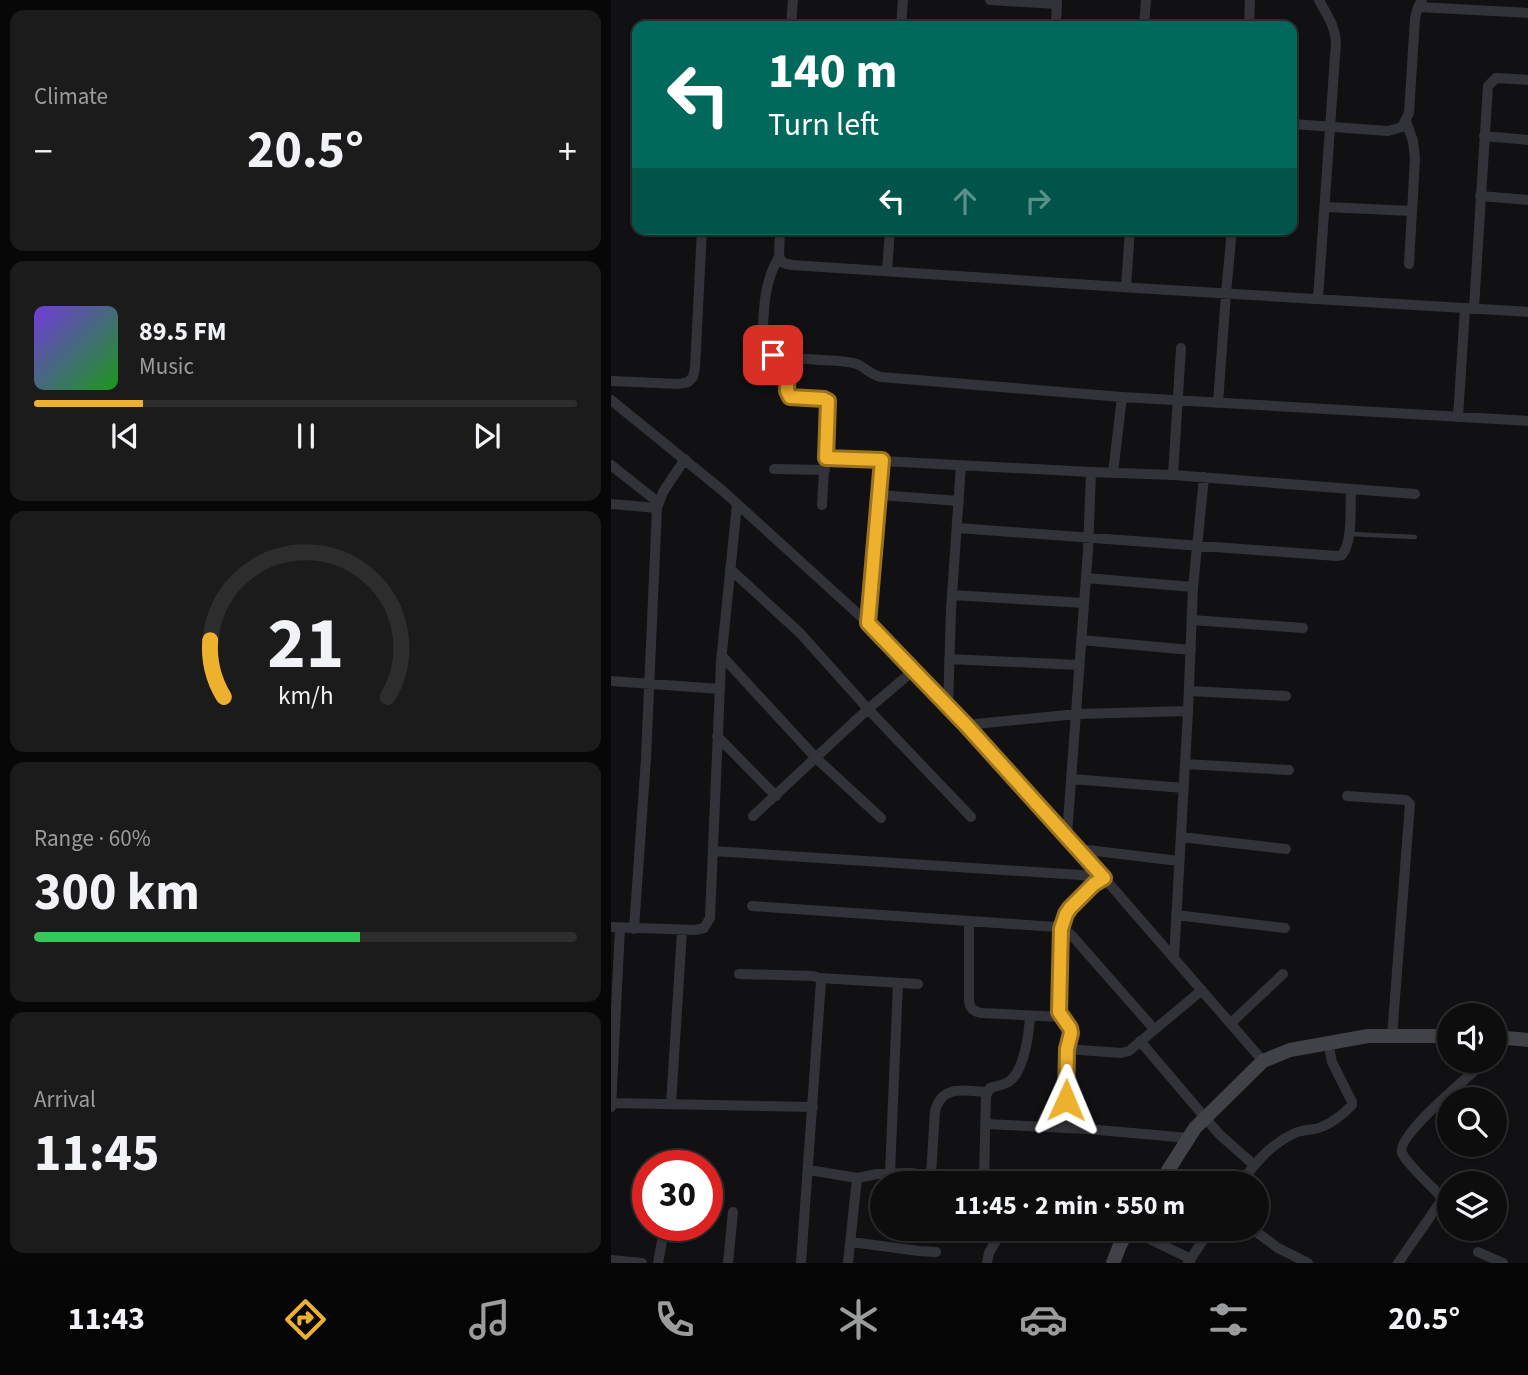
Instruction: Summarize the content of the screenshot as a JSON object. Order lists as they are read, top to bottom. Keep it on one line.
{"page":{"tile":["Climate",["Range · 60%","300 km"],["Arrival","11:45"]],"turn":["140 m","Turn left"],"heat":["−","20.5°","+"],"song":["89.5 FM","Music"],"limit":"30","trip":"11:45 · 2 min · 550 m","tabs":["11:43","20.5°"],"gauge":["21","km/h"]}}
